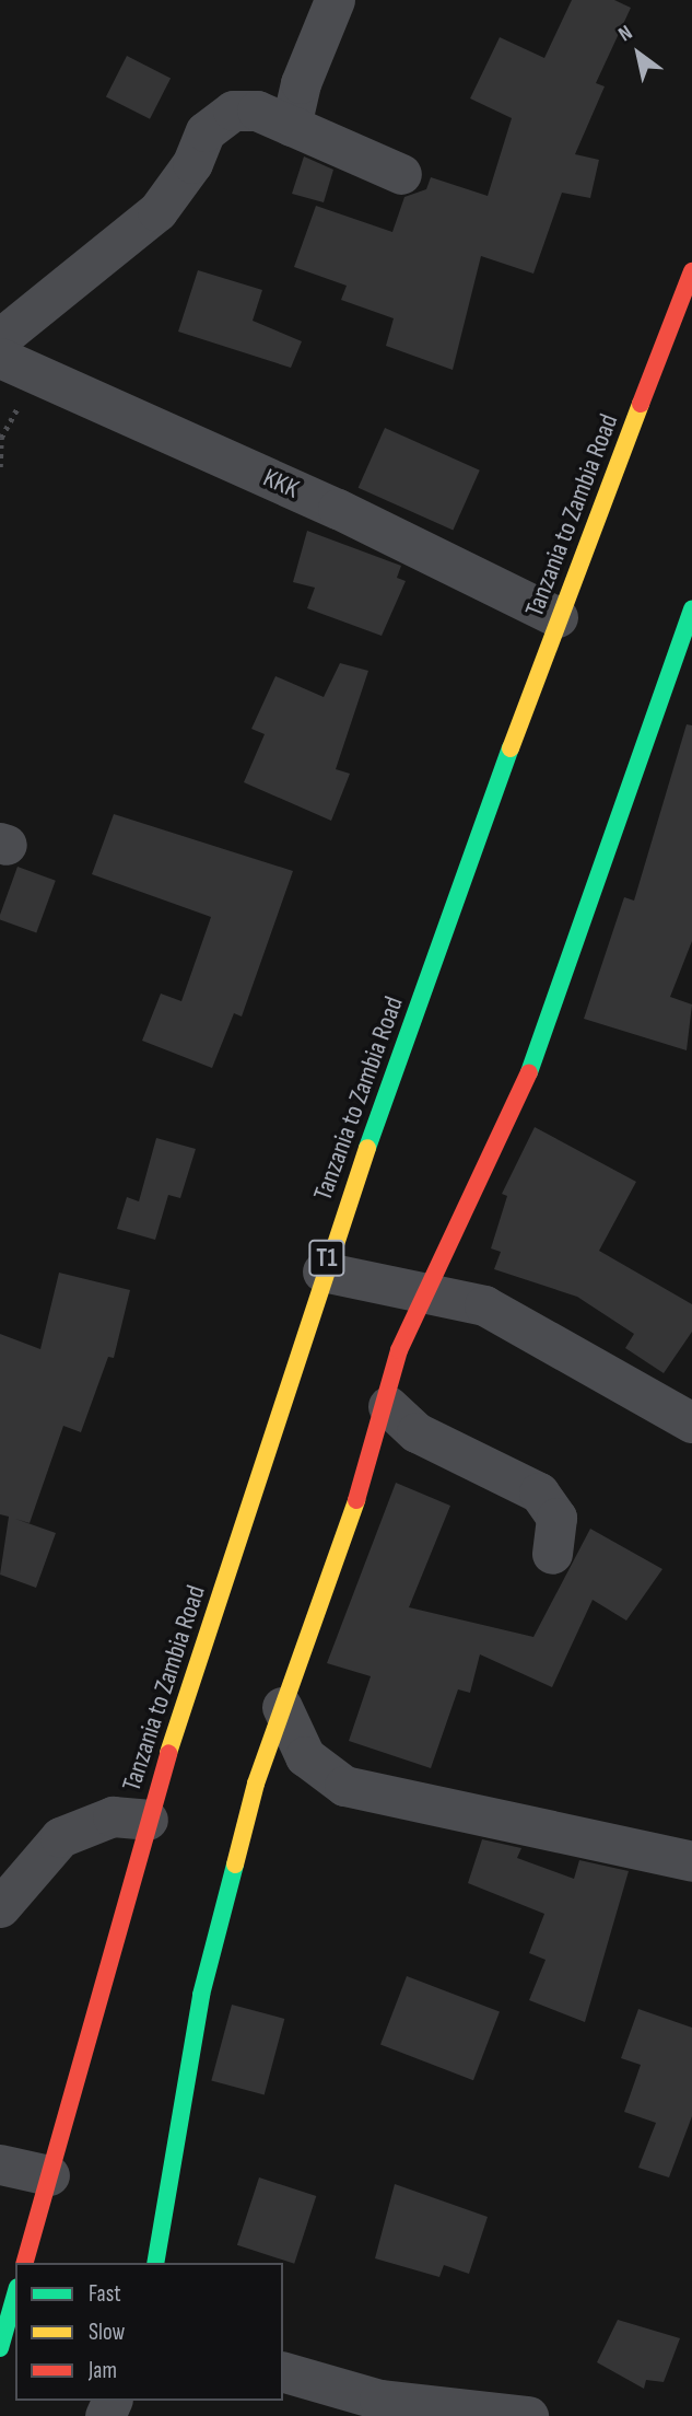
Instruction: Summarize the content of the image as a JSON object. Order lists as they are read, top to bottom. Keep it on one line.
{"streets":{"main road":["Tanzania to Zambia Road","T1"],"street":["KKK"]},"crossings":[["KKK","Tanzania to Zambia Road"]],"legend":["Fast","Slow","Jam"],"north":"top left"}
